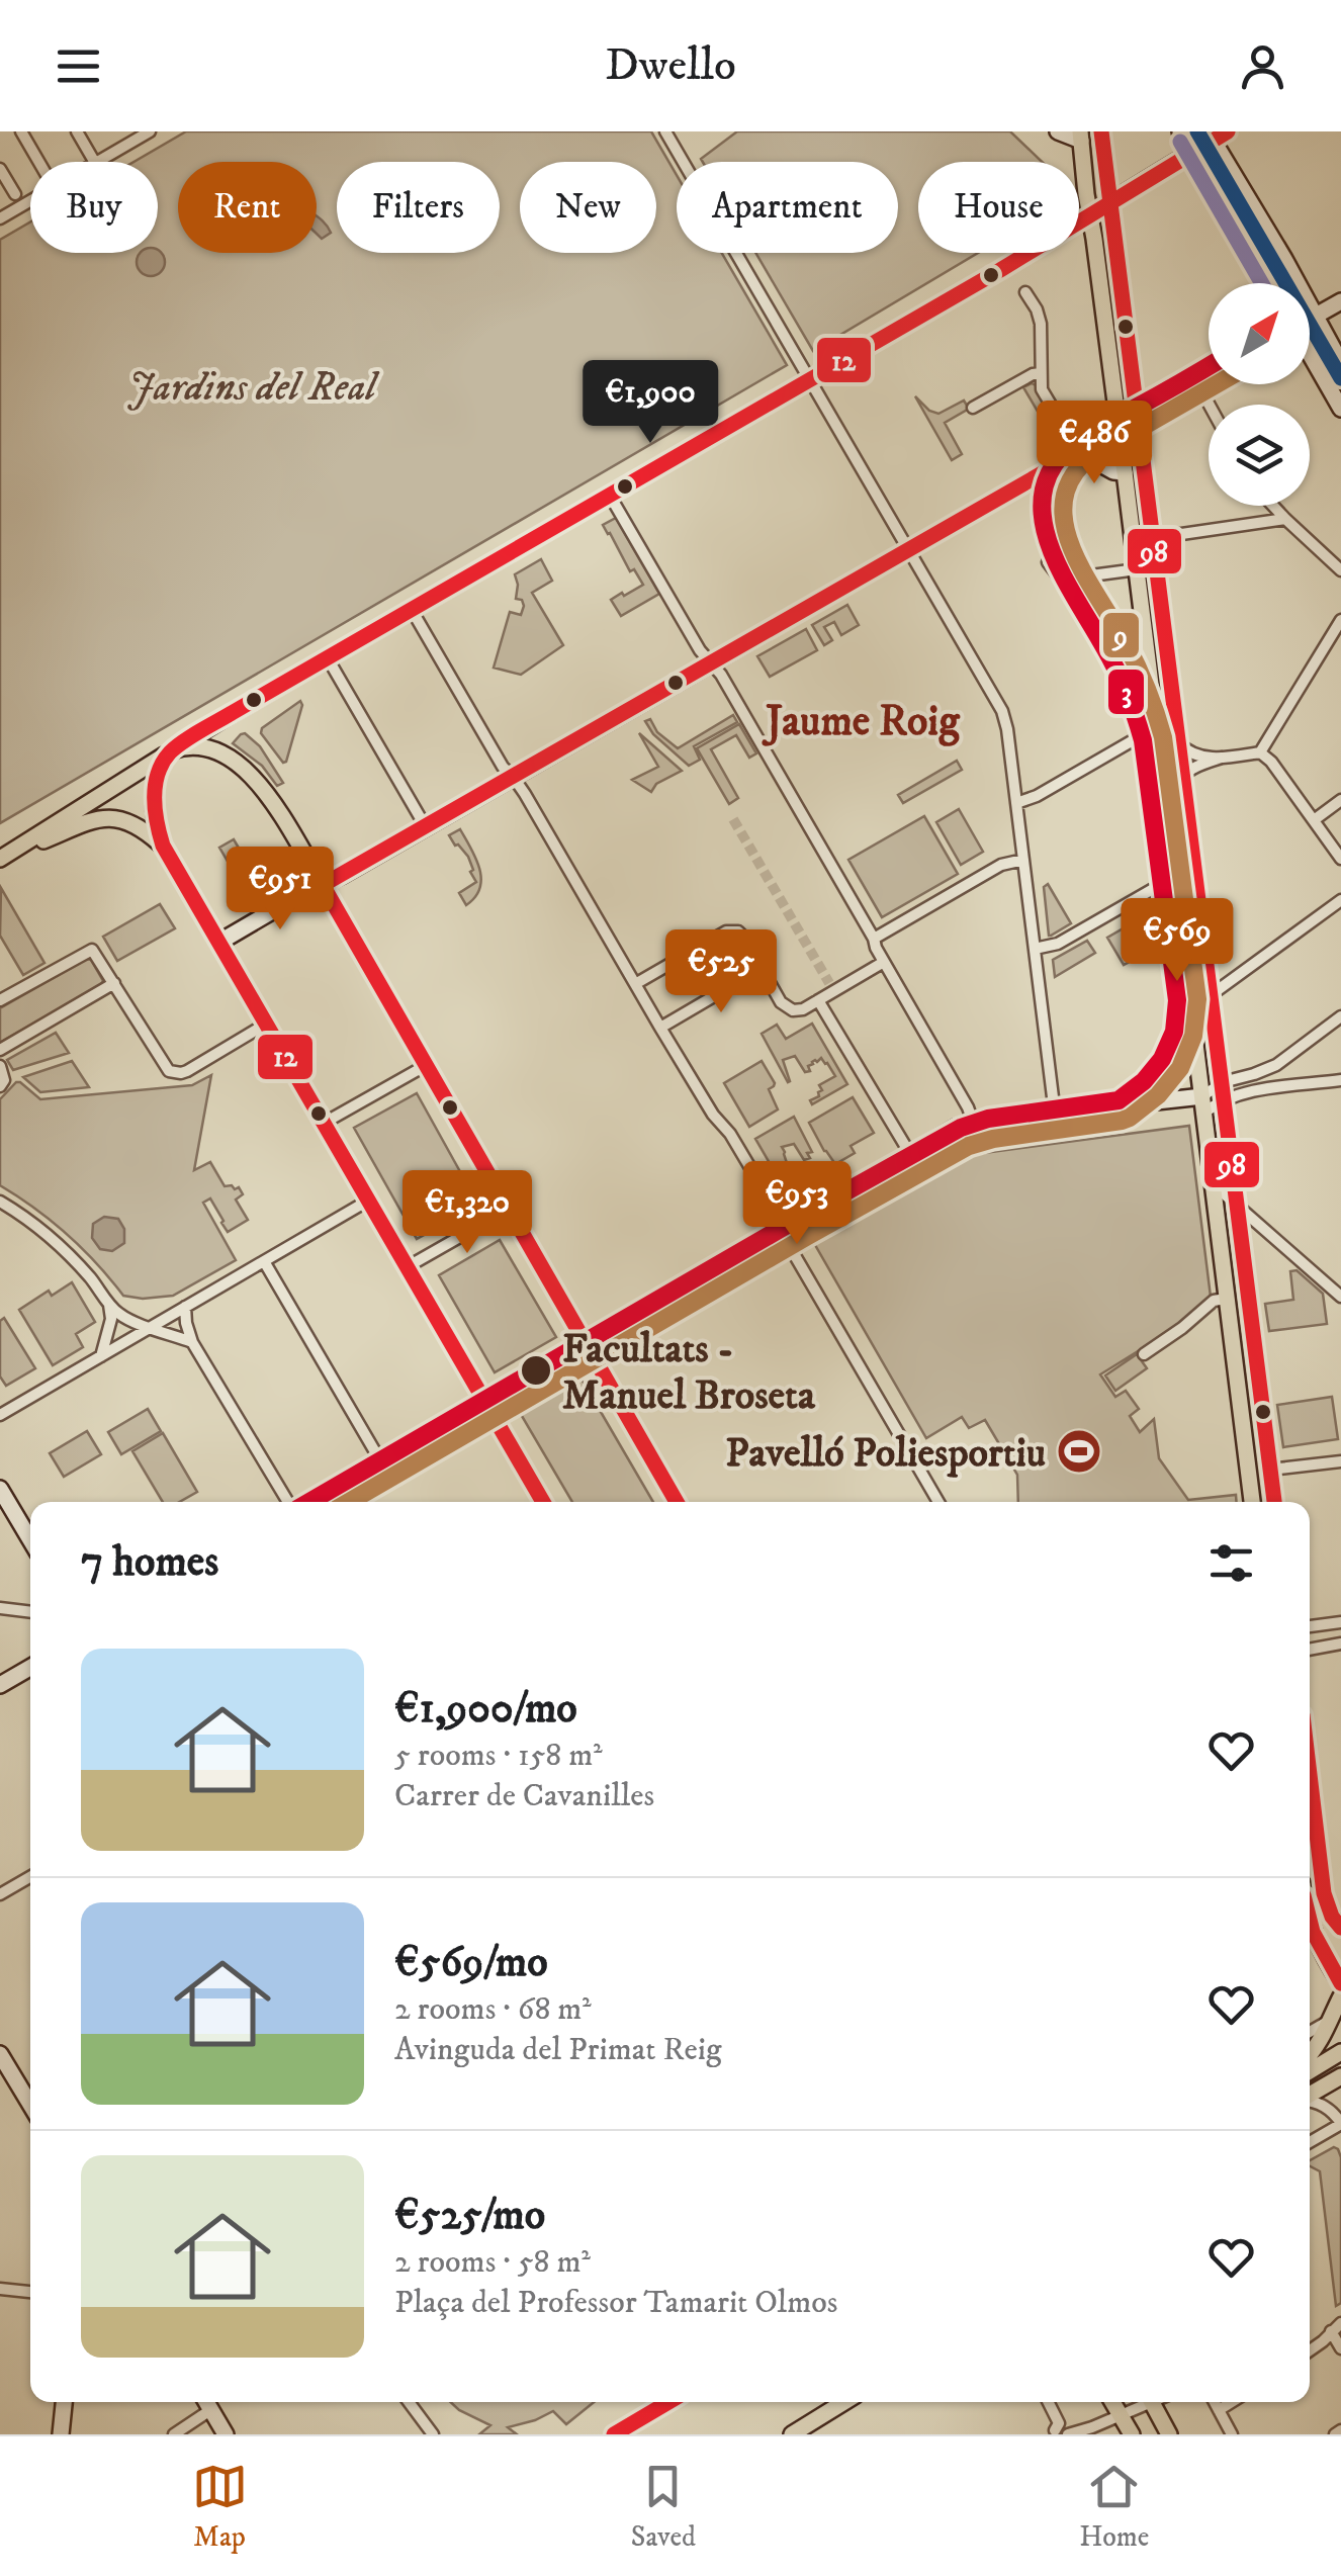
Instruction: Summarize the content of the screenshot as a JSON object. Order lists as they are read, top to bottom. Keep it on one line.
{"districts":["Jaume Roig"],"parks":["Jardins del Real"],"places":{"other":["Facultats - Manuel Broseta"],"sports":["Pavelló Poliesportiu"]},"lines":["transit line 98","transit line 12","transit line 3","transit line 9"],"north":"top right","page":{"header":"Dwello","chip":["Buy","Rent","Filters","New","Apartment","House"],"price":["€1,900","€486","€951","€569","€525","€953","€1,320"],"heading":"7 homes","list":[{"name":"€1,900/mo","note":"5 rooms · 158 m² · Carrer de Cavanilles"},{"name":"€569/mo","note":"2 rooms · 68 m² · Avinguda del Primat Reig"},{"name":"€525/mo","note":"2 rooms · 58 m² · Plaça del Professor Tamarit Olmos"}],"tabs":["Map","Saved","Home"]}}
